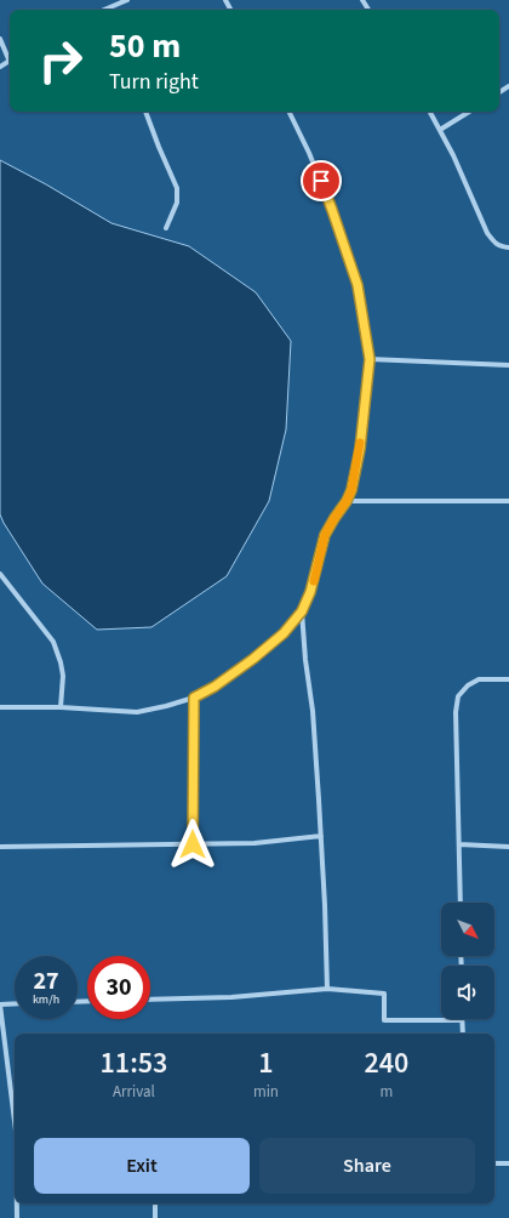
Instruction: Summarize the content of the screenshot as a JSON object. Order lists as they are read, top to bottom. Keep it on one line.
{"north":"bottom right","page":{"turn":["50 m","Turn right"],"speed":"27 km/h","limit":"30","eta":["11:53","Arrival","1","min","240","m"],"buttons":["Exit","Share"]}}
